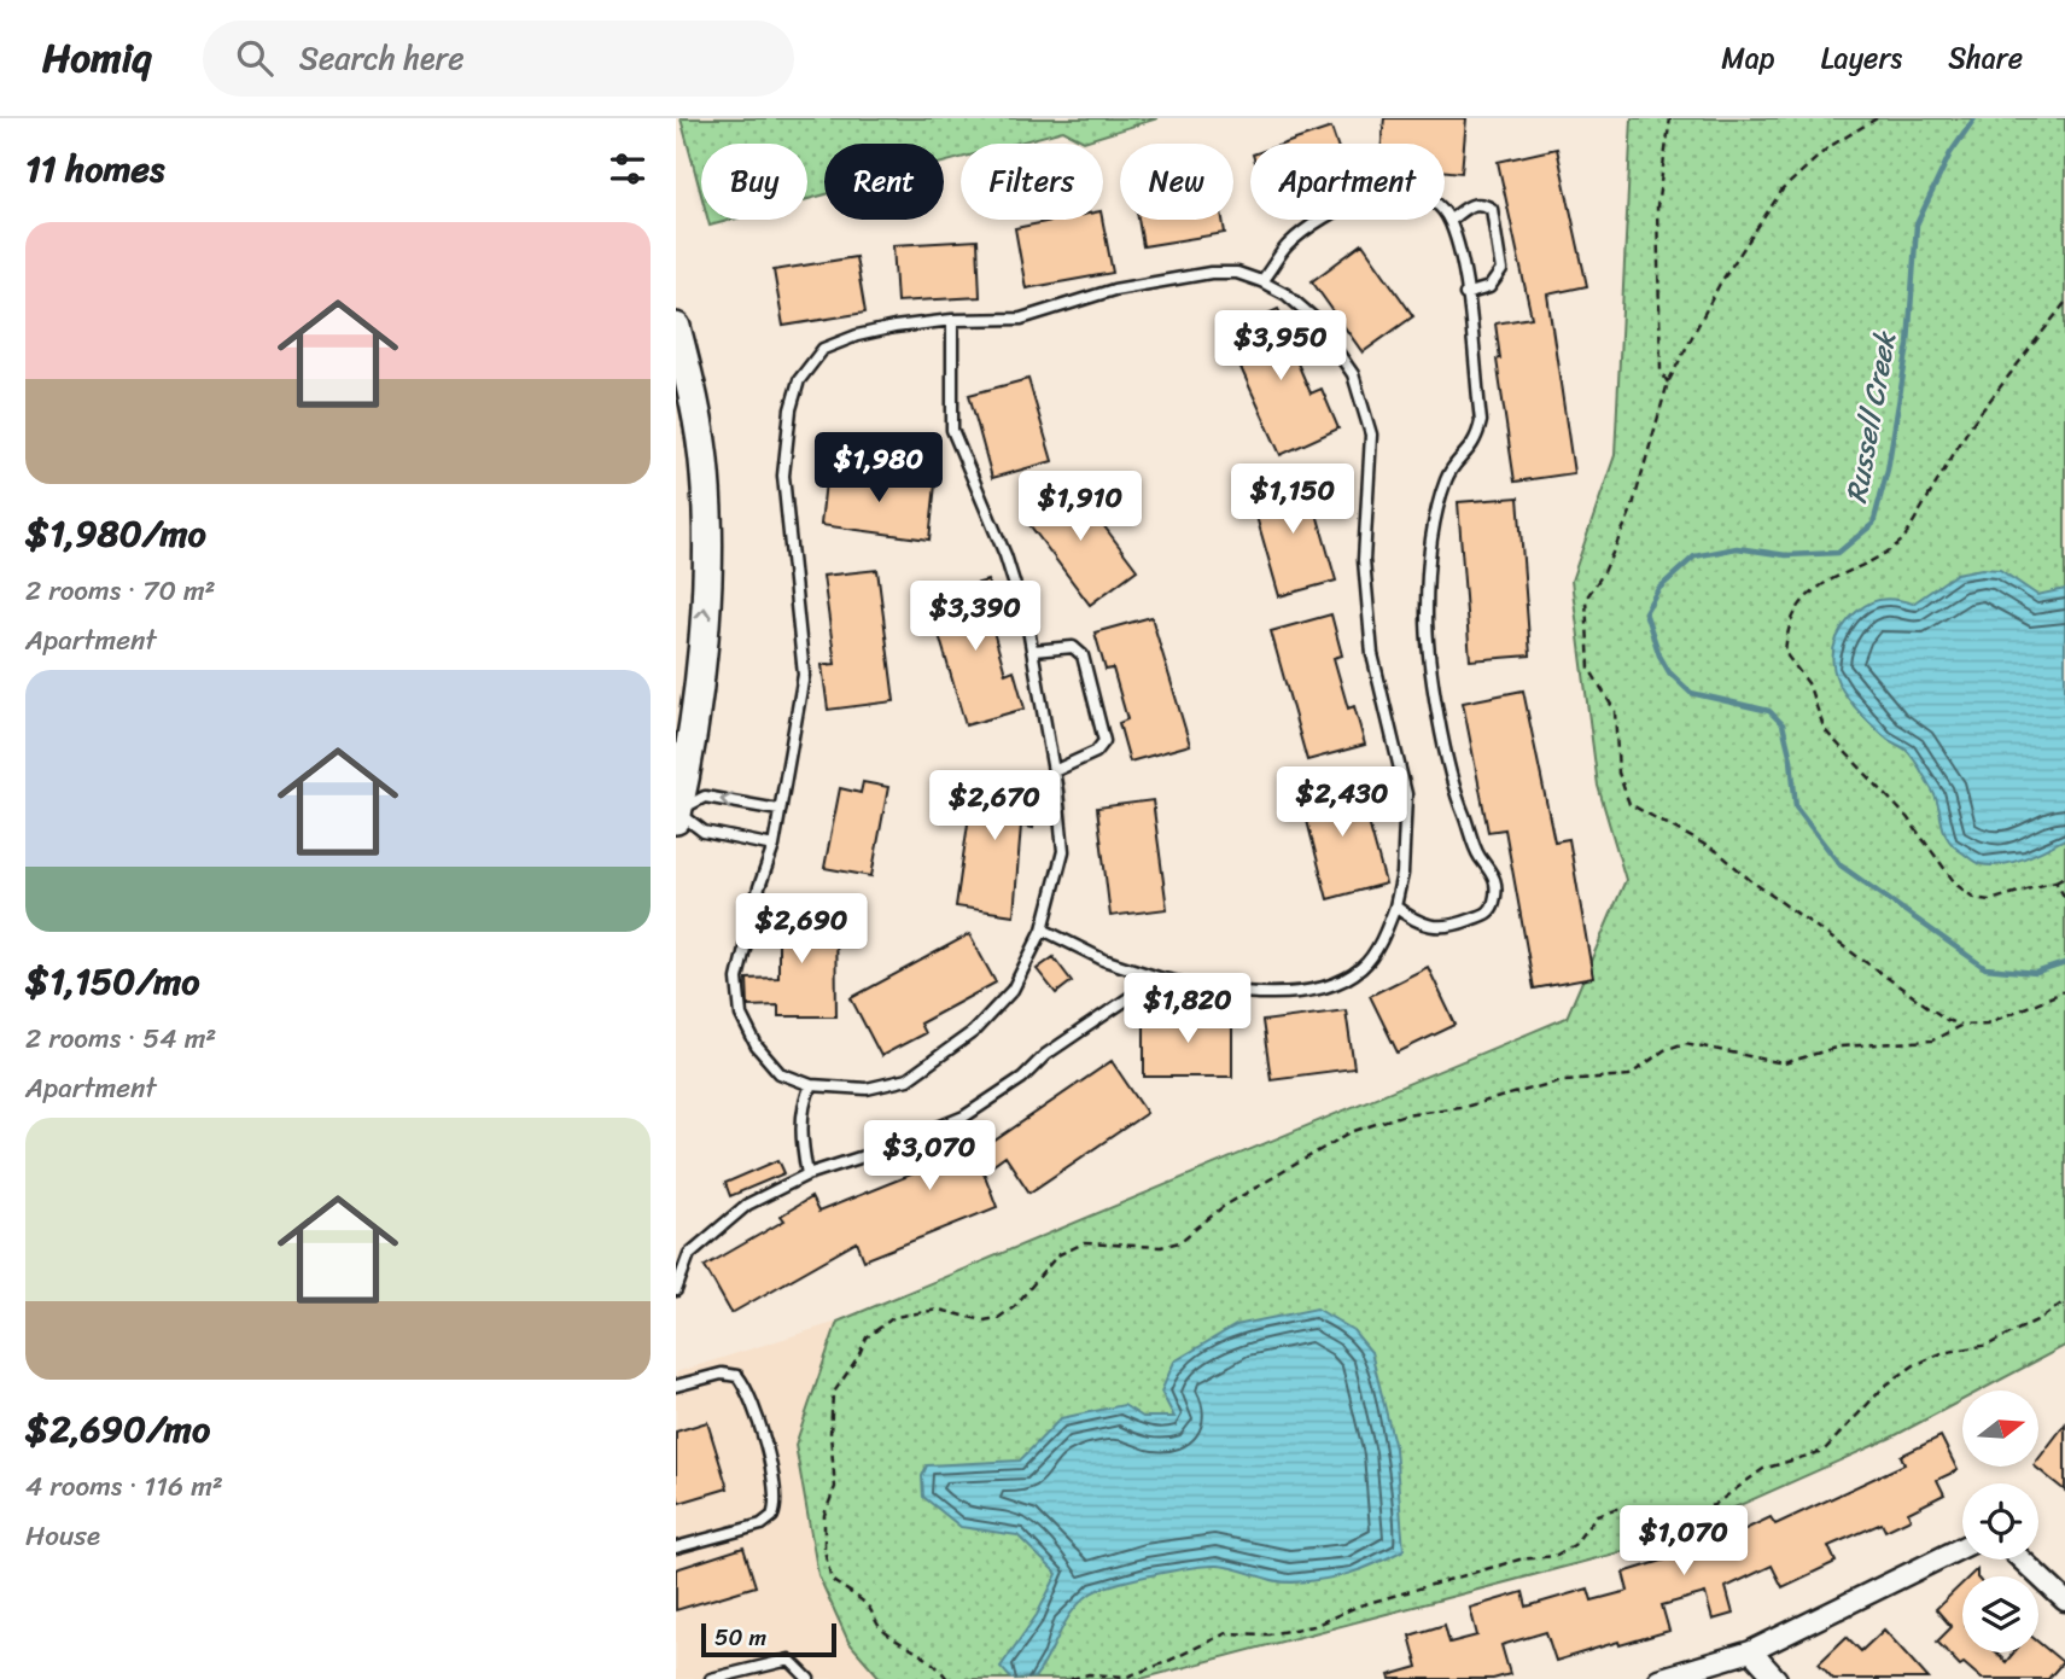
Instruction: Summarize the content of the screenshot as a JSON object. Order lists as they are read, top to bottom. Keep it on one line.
{"water":["Russell Creek"],"scale_bar":"50 m","north":"right","page":{"header":"Homiq","search":"Search here","nav":["Map","Layers","Share"],"heading":"11 homes","chip":["Buy","Rent","Filters","New","Apartment"],"list":[{"name":"$1,980/mo","note":"2 rooms · 70 m² · Apartment"},{"name":"$1,150/mo","note":"2 rooms · 54 m² · Apartment"},{"name":"$2,690/mo","note":"4 rooms · 116 m² · House"}],"price":["$3,950","$1,980","$1,150","$1,910","$3,390","$2,430","$2,670","$2,690","$1,820","$3,070","$1,070"],"scale":"50 m"}}
